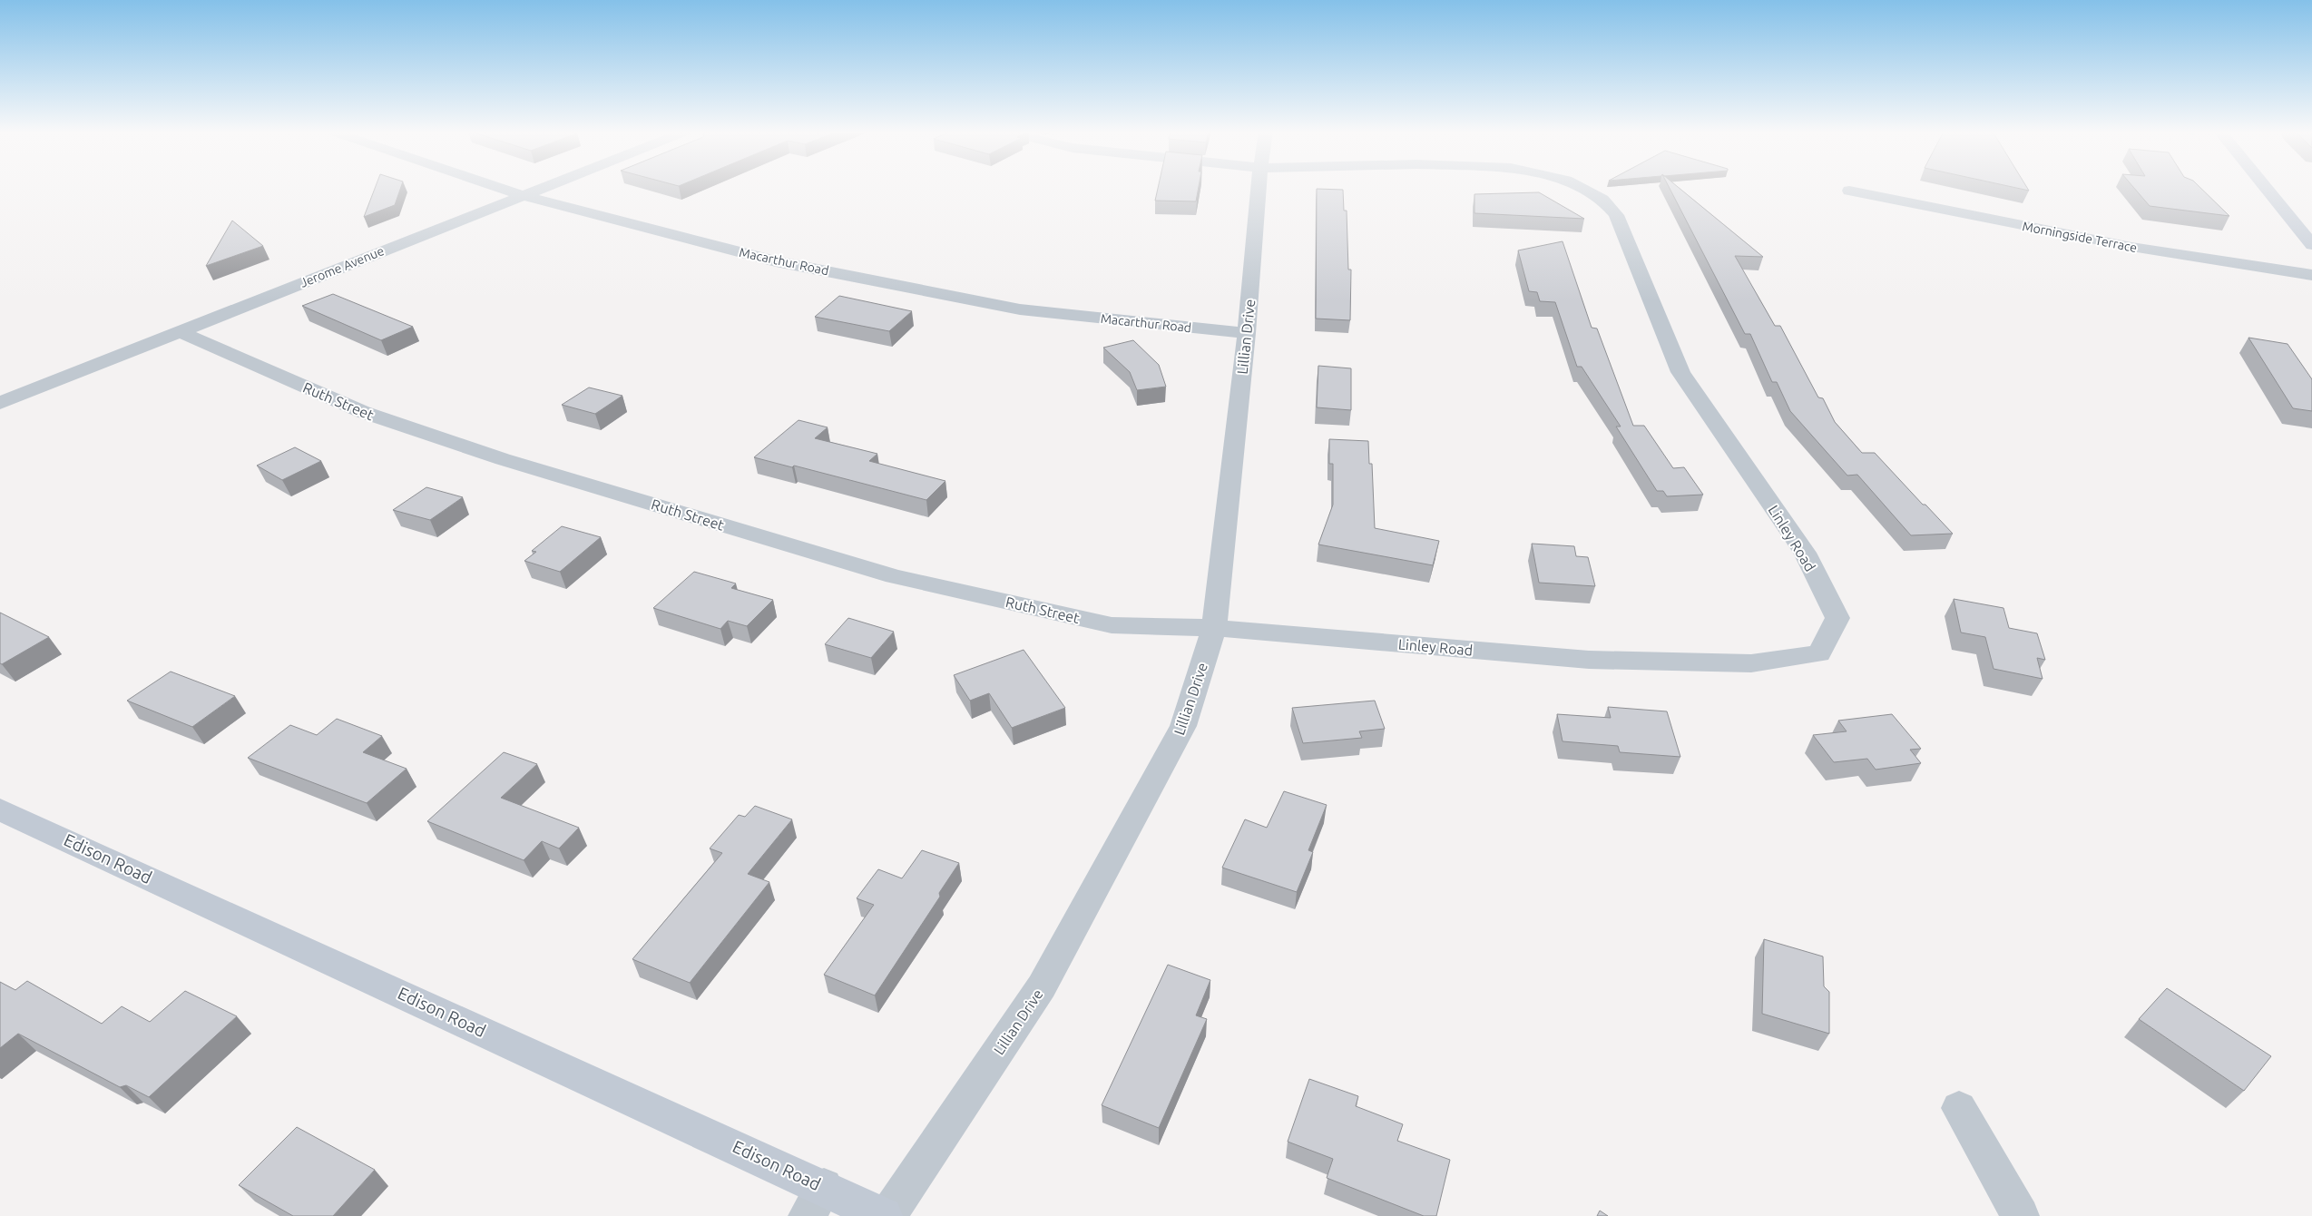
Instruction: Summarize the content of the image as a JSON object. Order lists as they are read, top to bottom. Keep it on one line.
{"streets":{"street":["Morningside Terrace","Macarthur Road","Jerome Avenue","Lillian Drive","Ruth Street","Linley Road","Edison Road"]},"crossings":[["Macarthur Road","Jerome Avenue"],["Macarthur Road","Lillian Drive"],["Jerome Avenue","Ruth Street"],["Lillian Drive","Ruth Street"],["Lillian Drive","Linley Road"],["Lillian Drive","Edison Road"],["Ruth Street","Linley Road"]]}
